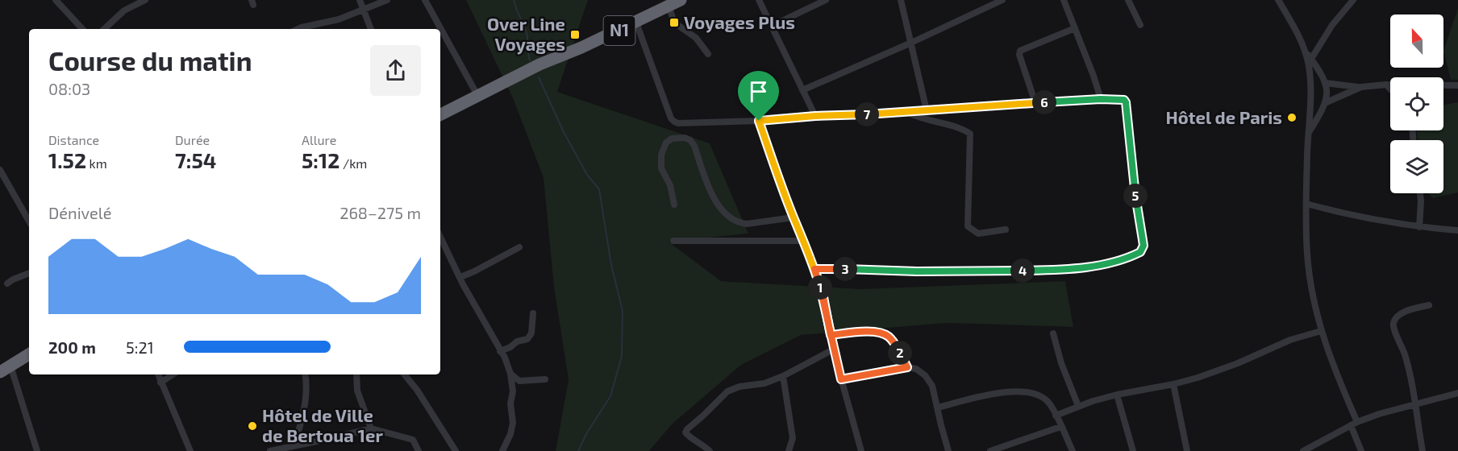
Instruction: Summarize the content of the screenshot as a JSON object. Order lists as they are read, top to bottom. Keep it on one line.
{"streets":{"highway":["N1"]},"places":{"transit":["Voyages Plus","Over Line Voyages"],"other":["Hôtel de Paris","Hôtel de Ville de Bertoua 1er"]},"north":"top","page":{"heading":["Course du matin","08:03"],"pins":["6","7","5","3","4","1","2"],"stats":[["Distance","1.52 km"],["Durée","7:54"],["Allure","5:12 /km"]],"chart":["Dénivelé","268–275 m"],"list":[{"name":"200 m","note":"5:21"}]}}
